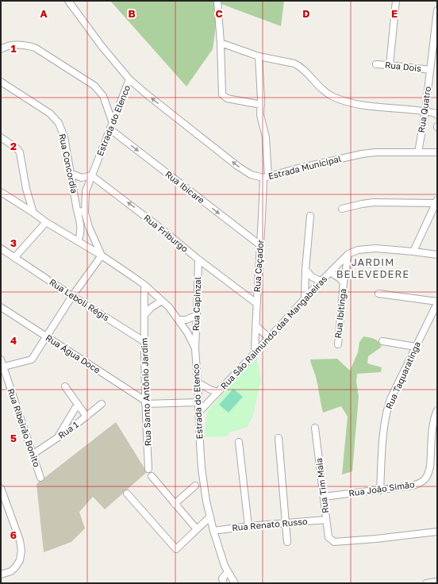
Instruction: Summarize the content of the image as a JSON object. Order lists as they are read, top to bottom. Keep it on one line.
{"streets":{"street":["Rua Dois","Rua Quatro","Estrada do Elenco","Rua Concordia","Estrada Municipal","Rua Ibicare","Rua Friburgo","Rua Caçador","Rua Leboli Régis","Rua Capinzal","Rua Ibitinga","Rua São Raimundo das Mangabeiras","Rua Água Doce","Rua Taquaratinga","Rua Santo Antônio Jardim","Rua Ribeirão Bonito","Rua 1","Rua Tim Maia","Rua João Simão","Rua Renato Russo"]},"crossings":[["Rua Dois","Rua Quatro"],["Rua Quatro","Estrada Municipal"],["Estrada do Elenco","Estrada Municipal"],["Estrada do Elenco","Rua Ibicare"],["Estrada do Elenco","Rua Friburgo"],["Estrada do Elenco","Rua Capinzal"],["Estrada do Elenco","Rua São Raimundo das Mangabeiras"],["Estrada do Elenco","Rua Santo Antônio Jardim"],["Estrada do Elenco","Rua Renato Russo"],["Estrada Municipal","Rua Caçador"],["Rua Ibicare","Rua Caçador"],["Rua Friburgo","Rua Caçador"],["Rua Friburgo","Rua Capinzal"],["Rua Caçador","Rua São Raimundo das Mangabeiras"],["Rua Leboli Régis","Rua Santo Antônio Jardim"],["Rua Ibitinga","Rua São Raimundo das Mangabeiras"],["Rua Água Doce","Rua Santo Antônio Jardim"],["Rua Taquaratinga","Rua João Simão"],["Rua Ribeirão Bonito","Rua 1"],["Rua Tim Maia","Rua João Simão"],["Rua Tim Maia","Rua Renato Russo"]],"one_way":["Estrada Municipal","Rua Ibicare","Rua Friburgo"],"districts":["JARDIM BELEVEDERE"],"grid":{"columns":["A","B","C","D","E"],"rows":["1","2","3","4","5","6"]}}
